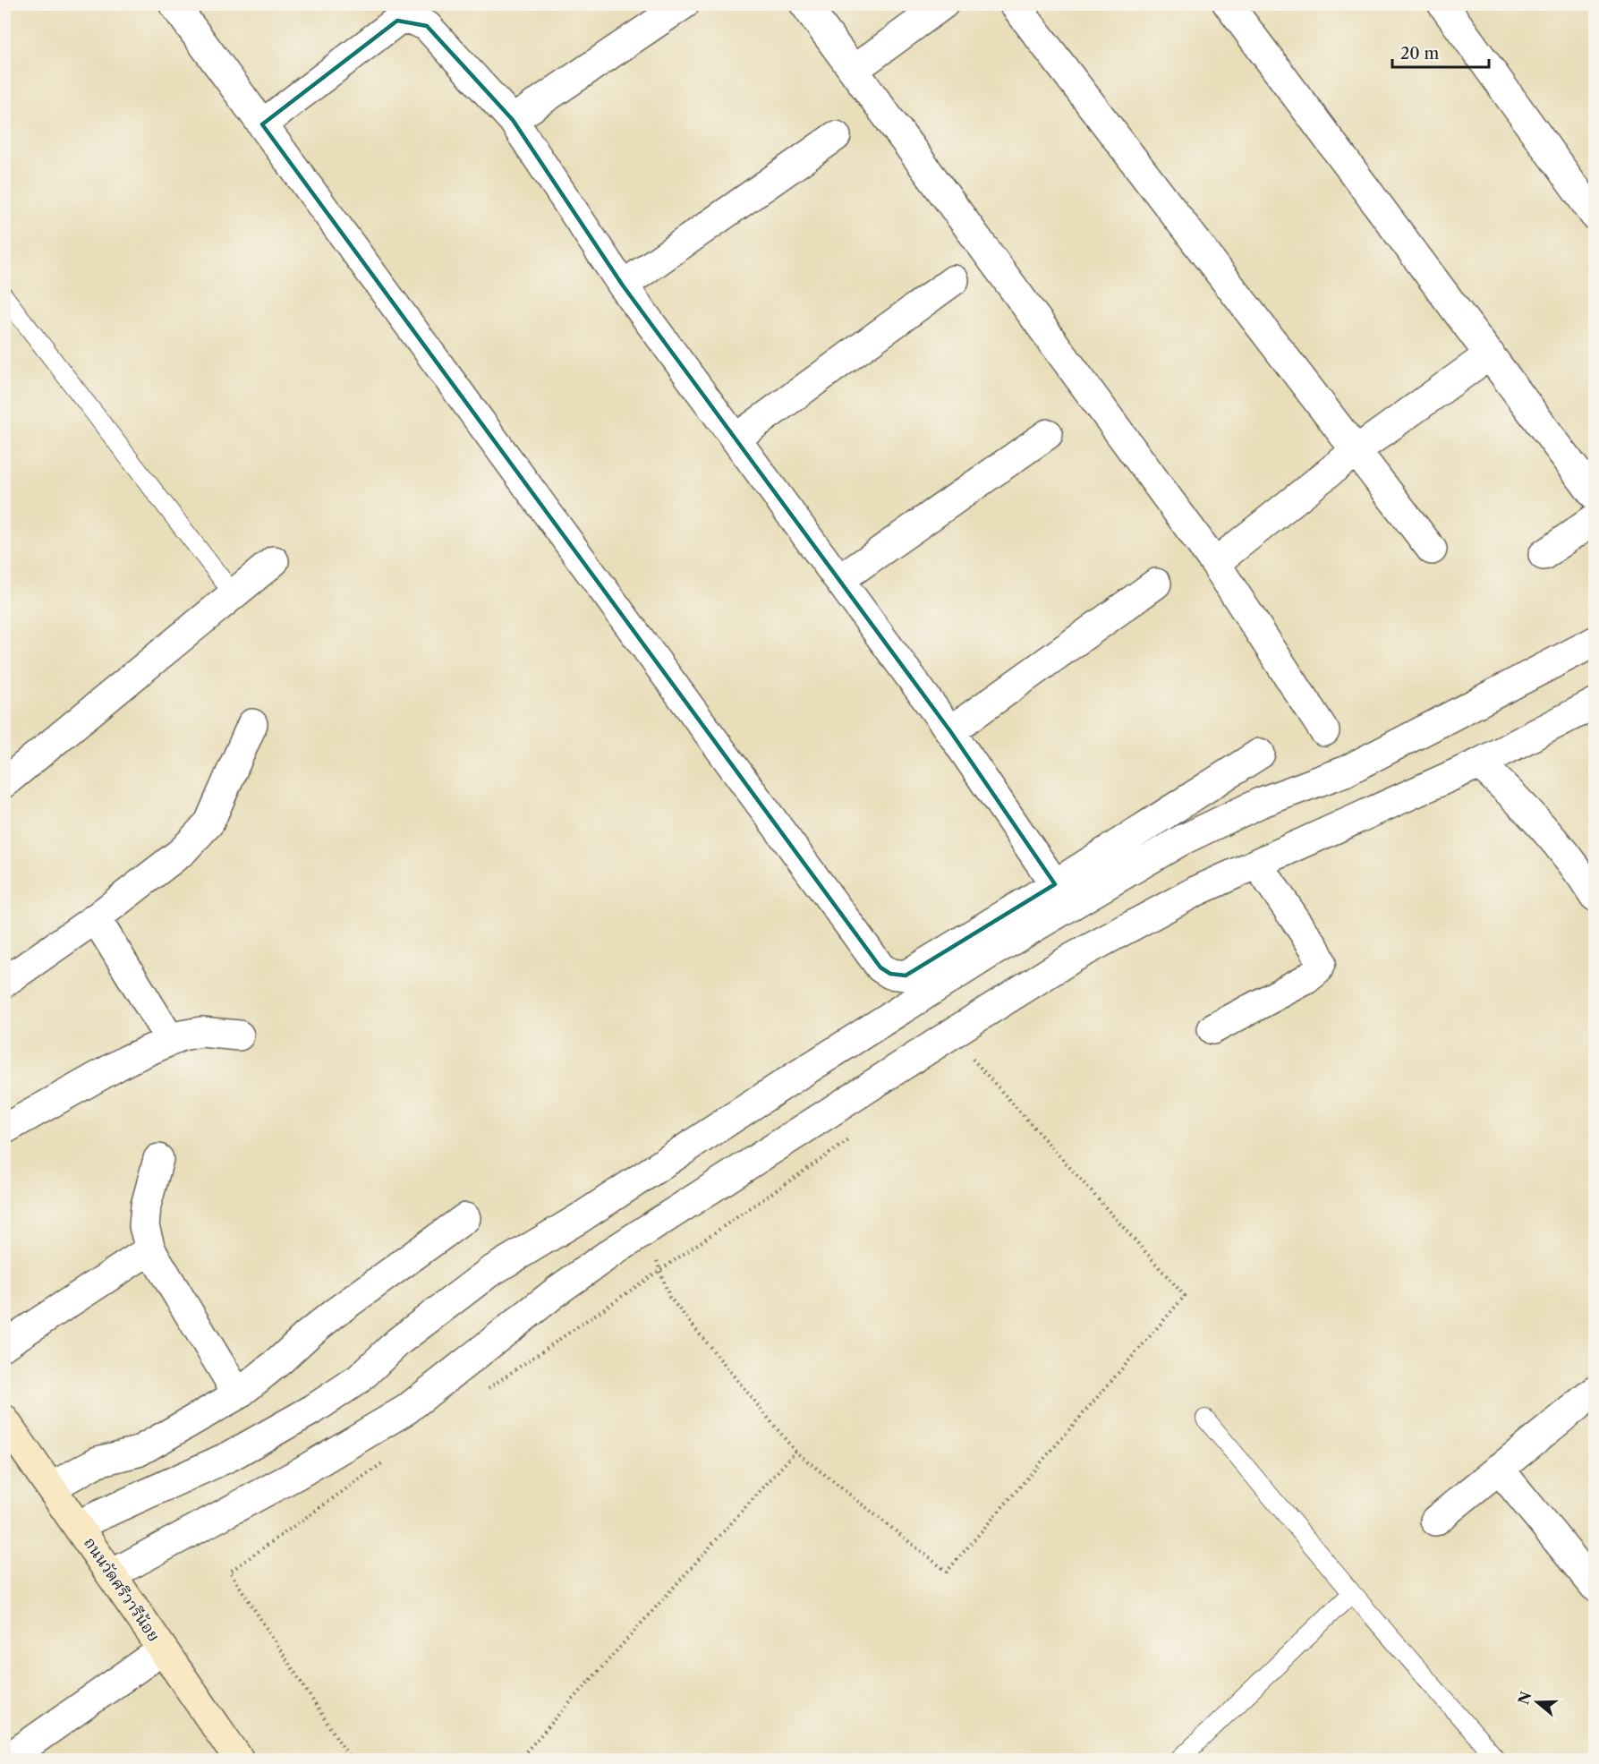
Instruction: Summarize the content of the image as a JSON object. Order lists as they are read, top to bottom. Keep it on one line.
{"streets":{"main road":["ถนนวัดศรีวารีน้อย"]},"scale_bar":"20 m","north":"left"}
